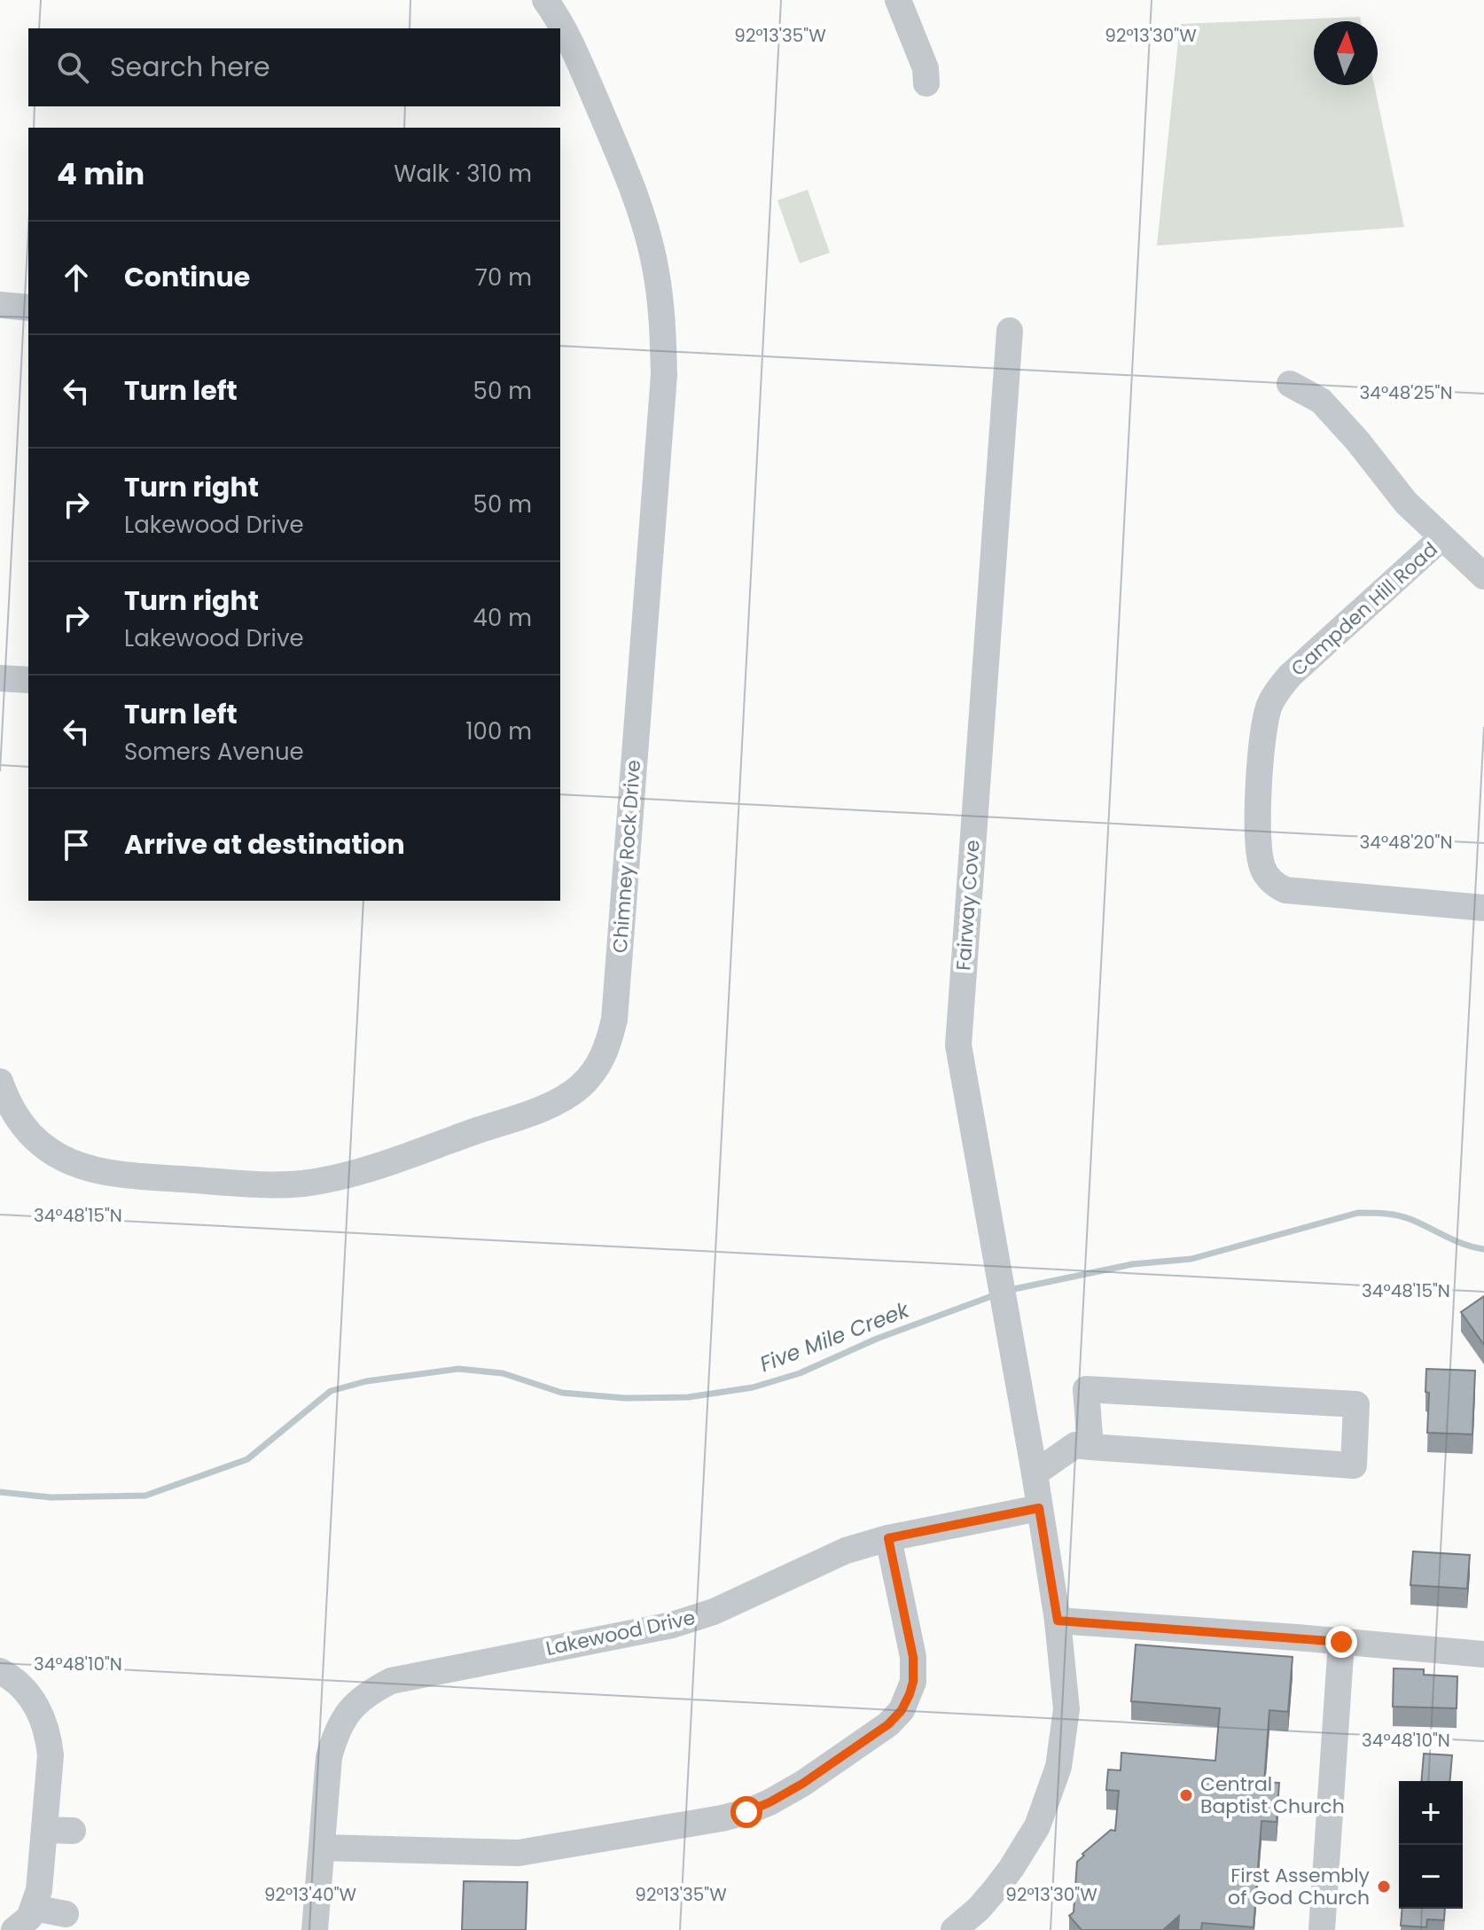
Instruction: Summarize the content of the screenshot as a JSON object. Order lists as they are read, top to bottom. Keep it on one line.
{"streets":{"street":["Campden Hill Road","Chimney Rock Drive","Fairway Cove","Lakewood Drive"]},"crossings":[["Fairway Cove","Lakewood Drive"]],"water":["Five Mile Creek"],"places":["Central Baptist Church","First Assembly of God Church"],"north":"top","page":{"search":"Search here","heading":["4 min","Walk · 310 m"],"list":[["Continue","70 m"],["Turn left","50 m"],["Turn right","Lakewood Drive","50 m"],["Turn right","Lakewood Drive","40 m"],["Turn left","Somers Avenue","100 m"],"Arrive at destination"],"map_buttons":["+","−"]},"coordinates":["92°13'35\"W","92°13'30\"W","34°48'25\"N","34°48'20\"N","34°48'15\"N","34°48'10\"N","92°13'40\"W"]}
